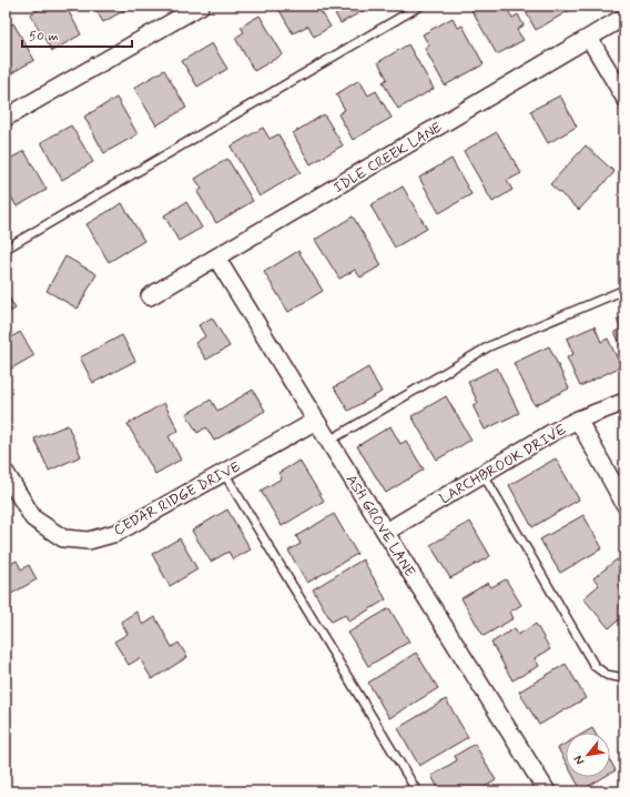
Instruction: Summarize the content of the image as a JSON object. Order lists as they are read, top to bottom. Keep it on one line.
{"streets":{"street":["IDLE CREEK LANE","LARCHBROOK DRIVE","CEDAR RIDGE DRIVE","ASH GROVE LANE"]},"crossings":[["IDLE CREEK LANE","ASH GROVE LANE"],["LARCHBROOK DRIVE","ASH GROVE LANE"],["CEDAR RIDGE DRIVE","ASH GROVE LANE"]],"scale_bar":"50 m","north":"bottom left"}
